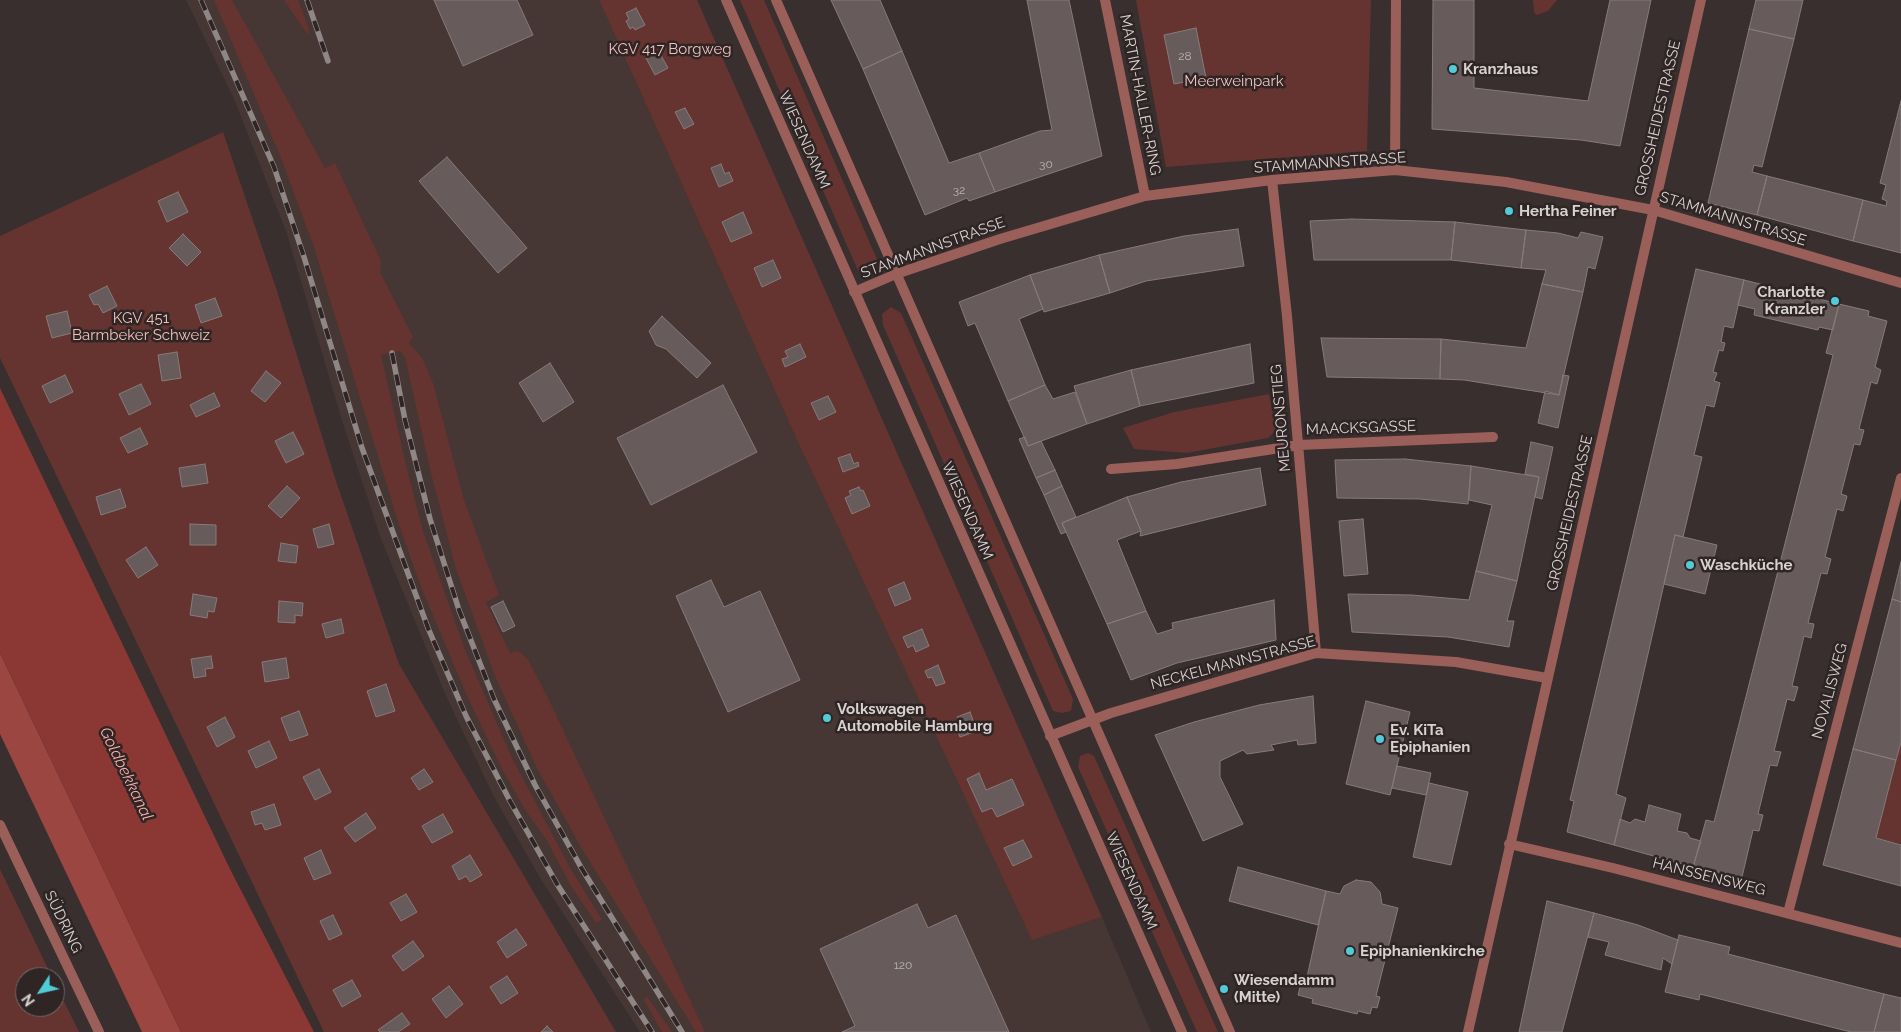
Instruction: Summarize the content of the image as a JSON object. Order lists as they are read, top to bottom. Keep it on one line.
{"streets":{"street":["MARTIN-HALLER-RING","GROSSHEIDESTRASSE","WIESENDAMM","STAMMANNSTRASSE","MEURONSTIEG","MAACKSGASSE","NECKELMANNSTRASSE","NOVALISWEG","HANSSENSWEG","SÜDRING"]},"crossings":[["MARTIN-HALLER-RING","STAMMANNSTRASSE"],["GROSSHEIDESTRASSE","STAMMANNSTRASSE"],["GROSSHEIDESTRASSE","NECKELMANNSTRASSE"],["GROSSHEIDESTRASSE","HANSSENSWEG"],["WIESENDAMM","STAMMANNSTRASSE"],["WIESENDAMM","NECKELMANNSTRASSE"],["STAMMANNSTRASSE","MEURONSTIEG"],["MEURONSTIEG","MAACKSGASSE"],["MEURONSTIEG","NECKELMANNSTRASSE"],["NOVALISWEG","HANSSENSWEG"]],"water":["Goldbekkanal"],"parks":["KGV 417 Borgweg","Meerweinpark","KGV 451 Barmbeker Schweiz"],"places":["Kranzhaus","Hertha Feiner","Charlotte Kranzler","Waschküche","Volkswagen Automobile Hamburg","Ev. KiTa Epiphanien","Epiphanienkirche","Wiesendamm (Mitte)"],"house_numbers":["28","30","32","120"],"north":"bottom left"}
